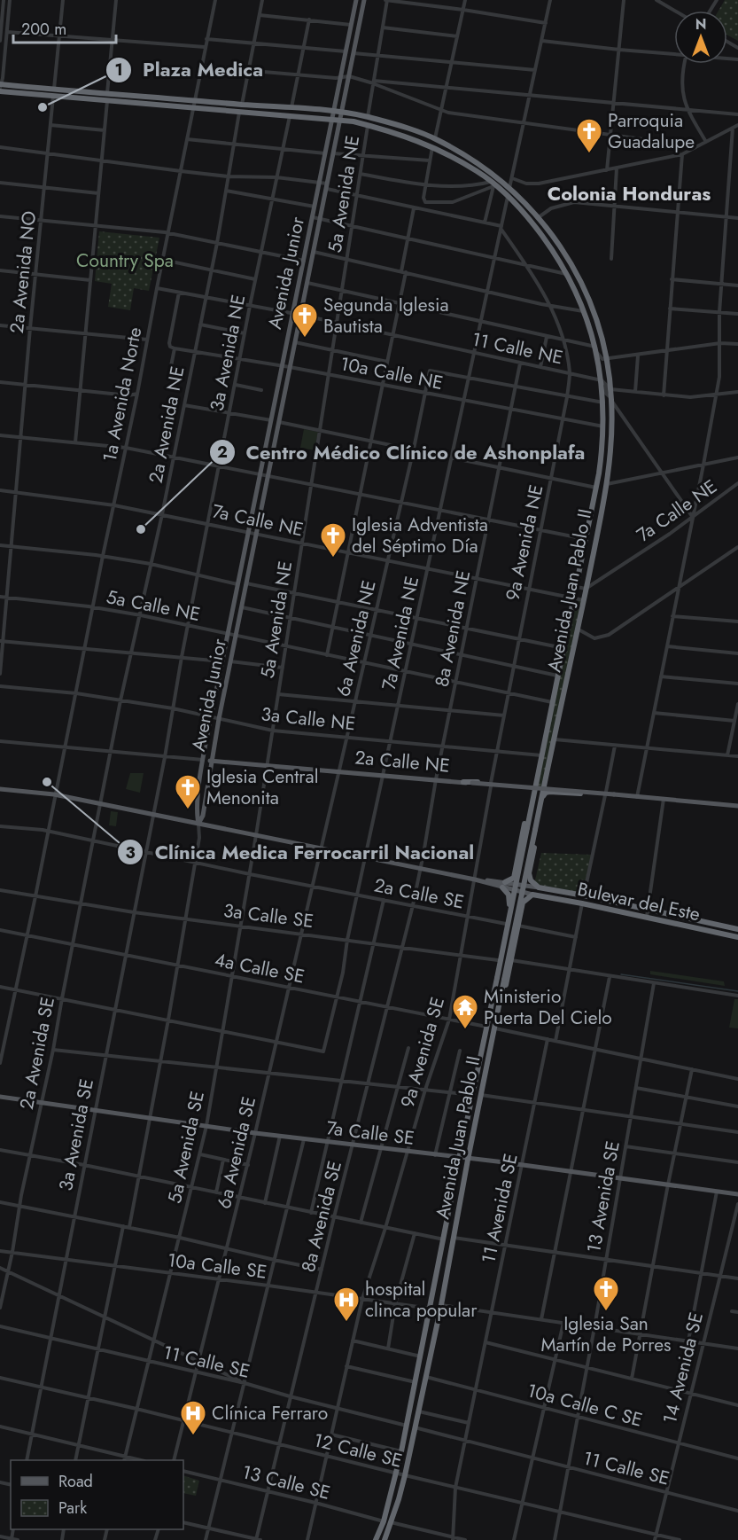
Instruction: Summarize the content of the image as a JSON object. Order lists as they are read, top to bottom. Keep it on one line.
{"streets":{"highway":["Avenida Juan Pablo II","Bulevar del Este"],"main road":["Avenida Junior","2a Calle NE","7a Calle SE"],"street":["5a Avenida NE","2a Avenida NO","11 Calle NE","3a Avenida NE","10a Calle NE","1a Avenida Norte","2a Avenida NE","7a Calle NE","9a Avenida NE","5a Calle NE","8a Avenida NE","7a Avenida NE","6a Avenida NE","3a Calle NE","2a Calle SE","3a Calle SE","4a Calle SE","9a Avenida SE","2a Avenida SE","3a Avenida SE","5a Avenida SE","6a Avenida SE","13 Avenida SE","11 Avenida SE","8a Avenida SE","10a Calle SE","11 Calle SE","14 Avenida SE","10a Calle C SE","12 Calle SE","13 Calle SE"]},"crossings":[["5a Avenida NE","11 Calle NE"],["5a Avenida NE","10a Calle NE"],["5a Avenida NE","7a Calle NE"],["5a Avenida NE","Avenida Juan Pablo II"],["5a Avenida NE","5a Calle NE"],["5a Avenida NE","3a Calle NE"],["5a Avenida NE","2a Calle NE"],["5a Avenida NE","5a Avenida SE"],["2a Avenida NO","7a Calle NE"],["2a Avenida NO","Avenida Juan Pablo II"],["2a Avenida NO","5a Calle NE"],["Avenida Junior","11 Calle NE"],["Avenida Junior","10a Calle NE"],["Avenida Junior","7a Calle NE"],["Avenida Junior","Avenida Juan Pablo II"],["Avenida Junior","5a Calle NE"],["Avenida Junior","3a Calle NE"],["Avenida Junior","2a Calle NE"],["11 Calle NE","3a Avenida NE"],["11 Calle NE","1a Avenida Norte"],["11 Calle NE","2a Avenida NE"],["11 Calle NE","9a Avenida NE"],["11 Calle NE","Avenida Juan Pablo II"],["11 Calle NE","8a Avenida NE"],["11 Calle NE","7a Avenida NE"],["11 Calle NE","6a Avenida NE"],["3a Avenida NE","10a Calle NE"],["3a Avenida NE","7a Calle NE"],["3a Avenida NE","Avenida Juan Pablo II"],["3a Avenida NE","5a Calle NE"],["3a Avenida NE","3a Calle NE"],["3a Avenida NE","2a Calle NE"],["3a Avenida NE","3a Avenida SE"],["10a Calle NE","2a Avenida NE"],["10a Calle NE","9a Avenida NE"],["10a Calle NE","Avenida Juan Pablo II"],["10a Calle NE","8a Avenida NE"],["10a Calle NE","7a Avenida NE"],["10a Calle NE","6a Avenida NE"],["1a Avenida Norte","7a Calle NE"],["1a Avenida Norte","Avenida Juan Pablo II"],["1a Avenida Norte","5a Calle NE"],["1a Avenida Norte","3a Calle NE"],["1a Avenida Norte","2a Calle NE"],["1a Avenida Norte","2a Calle SE"],["1a Avenida Norte","3a Calle SE"],["1a Avenida Norte","4a Calle SE"],["2a Avenida NE","7a Calle NE"],["2a Avenida NE","Avenida Juan Pablo II"],["2a Avenida NE","5a Calle NE"],["2a Avenida NE","3a Calle NE"],["2a Avenida NE","2a Calle NE"],["2a Avenida NE","2a Avenida SE"],["7a Calle NE","9a Avenida NE"],["7a Calle NE","Avenida Juan Pablo II"],["7a Calle NE","8a Avenida NE"],["7a Calle NE","7a Avenida NE"],["7a Calle NE","6a Avenida NE"],["9a Avenida NE","5a Calle NE"],["9a Avenida NE","7a Avenida NE"],["9a Avenida NE","3a Calle NE"],["9a Avenida NE","9a Avenida SE"],["Avenida Juan Pablo II","5a Calle NE"],["Avenida Juan Pablo II","7a Avenida NE"],["Avenida Juan Pablo II","3a Calle NE"],["Avenida Juan Pablo II","4a Calle SE"],["Avenida Juan Pablo II","7a Calle SE"],["Avenida Juan Pablo II","10a Calle SE"],["Avenida Juan Pablo II","11 Calle SE"],["Avenida Juan Pablo II","10a Calle C SE"],["Avenida Juan Pablo II","12 Calle SE"],["Avenida Juan Pablo II","13 Calle SE"],["5a Calle NE","8a Avenida NE"],["5a Calle NE","7a Avenida NE"],["5a Calle NE","6a Avenida NE"],["8a Avenida NE","3a Calle NE"],["8a Avenida NE","2a Calle NE"],["8a Avenida NE","8a Avenida SE"],["7a Avenida NE","6a Avenida NE"],["7a Avenida NE","3a Calle NE"],["7a Avenida NE","2a Calle NE"],["7a Avenida NE","2a Calle SE"],["7a Avenida NE","3a Calle SE"],["7a Avenida NE","4a Calle SE"],["7a Avenida NE","6a Avenida SE"],["6a Avenida NE","3a Calle NE"],["6a Avenida NE","2a Calle NE"],["6a Avenida NE","6a Avenida SE"],["2a Calle SE","9a Avenida SE"],["2a Calle SE","2a Avenida SE"],["2a Calle SE","3a Avenida SE"],["2a Calle SE","5a Avenida SE"],["2a Calle SE","6a Avenida SE"],["2a Calle SE","8a Avenida SE"],["3a Calle SE","9a Avenida SE"],["3a Calle SE","2a Avenida SE"],["3a Calle SE","3a Avenida SE"],["3a Calle SE","5a Avenida SE"],["3a Calle SE","6a Avenida SE"],["3a Calle SE","8a Avenida SE"],["4a Calle SE","9a Avenida SE"],["4a Calle SE","2a Avenida SE"],["4a Calle SE","3a Avenida SE"],["4a Calle SE","5a Avenida SE"],["4a Calle SE","6a Avenida SE"],["4a Calle SE","8a Avenida SE"],["9a Avenida SE","7a Calle SE"],["9a Avenida SE","10a Calle SE"],["9a Avenida SE","11 Calle SE"],["9a Avenida SE","12 Calle SE"],["9a Avenida SE","13 Calle SE"],["2a Avenida SE","7a Calle SE"],["2a Avenida SE","10a Calle SE"],["7a Calle SE","3a Avenida SE"],["7a Calle SE","5a Avenida SE"],["7a Calle SE","6a Avenida SE"],["7a Calle SE","13 Avenida SE"],["7a Calle SE","11 Avenida SE"],["7a Calle SE","8a Avenida SE"],["3a Avenida SE","10a Calle SE"],["3a Avenida SE","11 Calle SE"],["3a Avenida SE","12 Calle SE"],["5a Avenida SE","10a Calle SE"],["5a Avenida SE","11 Calle SE"],["5a Avenida SE","12 Calle SE"],["6a Avenida SE","10a Calle SE"],["6a Avenida SE","11 Calle SE"],["6a Avenida SE","12 Calle SE"],["13 Avenida SE","11 Calle SE"],["13 Avenida SE","10a Calle C SE"],["13 Avenida SE","12 Calle SE"],["11 Avenida SE","11 Calle SE"],["11 Avenida SE","10a Calle C SE"],["11 Avenida SE","12 Calle SE"],["8a Avenida SE","10a Calle SE"],["8a Avenida SE","11 Calle SE"],["8a Avenida SE","12 Calle SE"],["8a Avenida SE","13 Calle SE"],["11 Calle SE","14 Avenida SE"],["14 Avenida SE","10a Calle C SE"],["14 Avenida SE","12 Calle SE"]],"districts":["Colonia Honduras"],"parks":["Country Spa"],"places":{"other":["Plaza Medica","Centro Médico Clínico de Ashonplafa","Clínica Medica Ferrocarril Nacional"],"church":["Parroquia Guadalupe","Segunda Iglesia Bautista","Iglesia Adventista del Séptimo Día","Iglesia Central Menonita","Iglesia San Martín de Porres"],"temple":["Ministerio Puerta Del Cielo"],"hospital":["hospital clinca popular","Clínica Ferraro"]},"legend":["Road","Park"],"scale_bar":"200 m","north":"top"}
